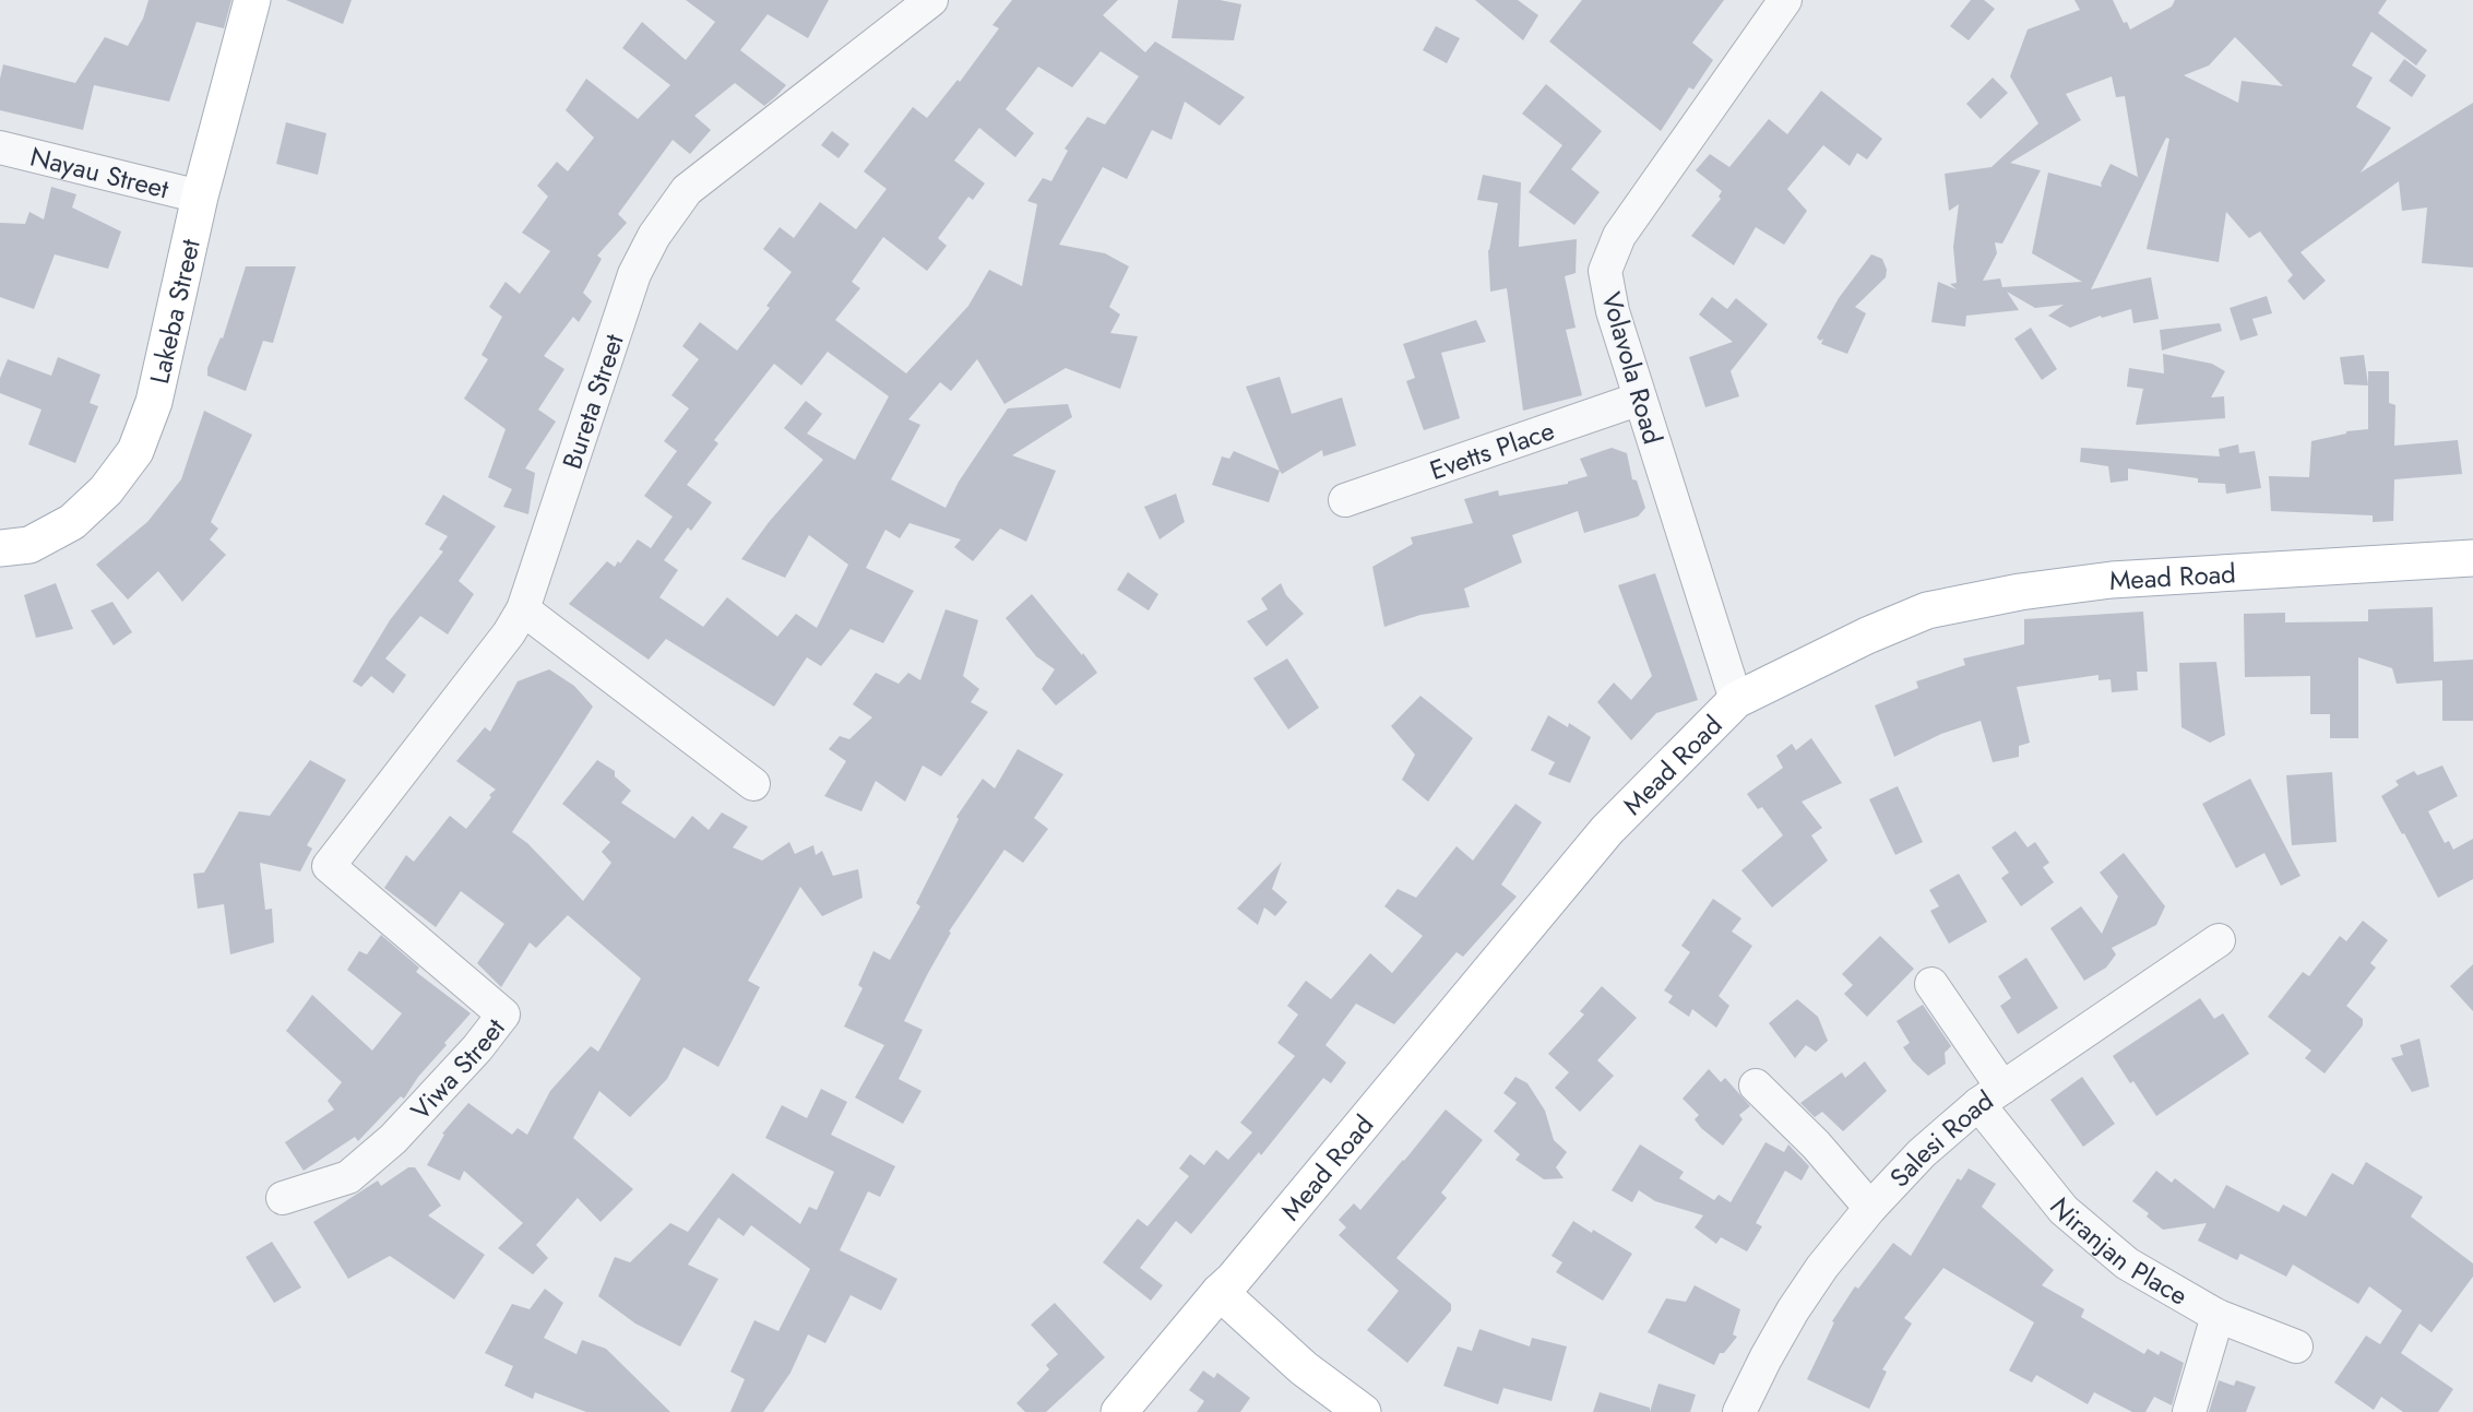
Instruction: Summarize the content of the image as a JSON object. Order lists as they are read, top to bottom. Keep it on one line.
{"streets":{"main road":["Lakeba Street","Mead Road"],"street":["Nayau Street","Volavola Road","Bureta Street","Evetts Place","Viwa Street","Salesi Road","Niranjan Place"]},"crossings":[["Nayau Street","Lakeba Street"],["Volavola Road","Evetts Place"],["Volavola Road","Mead Road"],["Bureta Street","Viwa Street"],["Salesi Road","Niranjan Place"]]}
